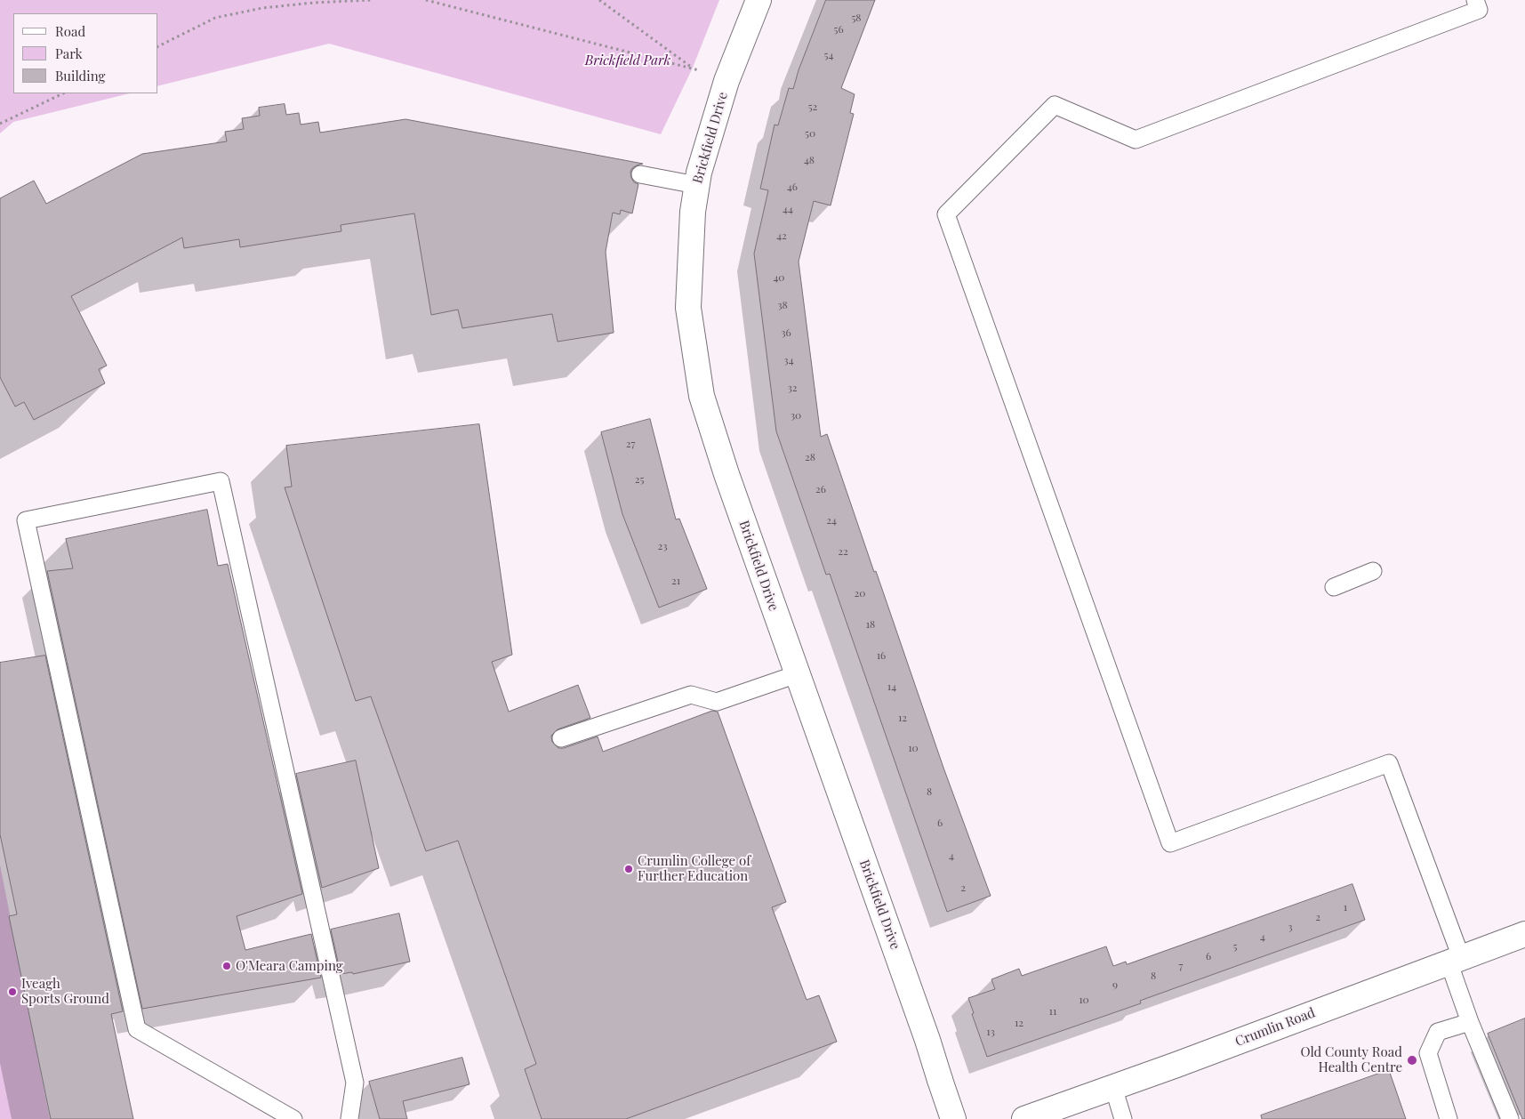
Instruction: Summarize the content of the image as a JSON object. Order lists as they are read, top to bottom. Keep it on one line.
{"streets":{"street":["Brickfield Drive","Crumlin Road"]},"parks":["Brickfield Park"],"places":["Crumlin College of Further Education","O'Meara Camping","Iveagh Sports Ground","Old County Road Health Centre"],"house_numbers":["58","56","54","52","50","48","46","44","42","40","38","36","34","32","30","27","28","25","26","24","23","22","21","20","18","16","14","12","10","8","6","4","2","1","2","3","4","5","6","7","8","9","10","11","12","13"],"legend":["Road","Park","Building"]}
